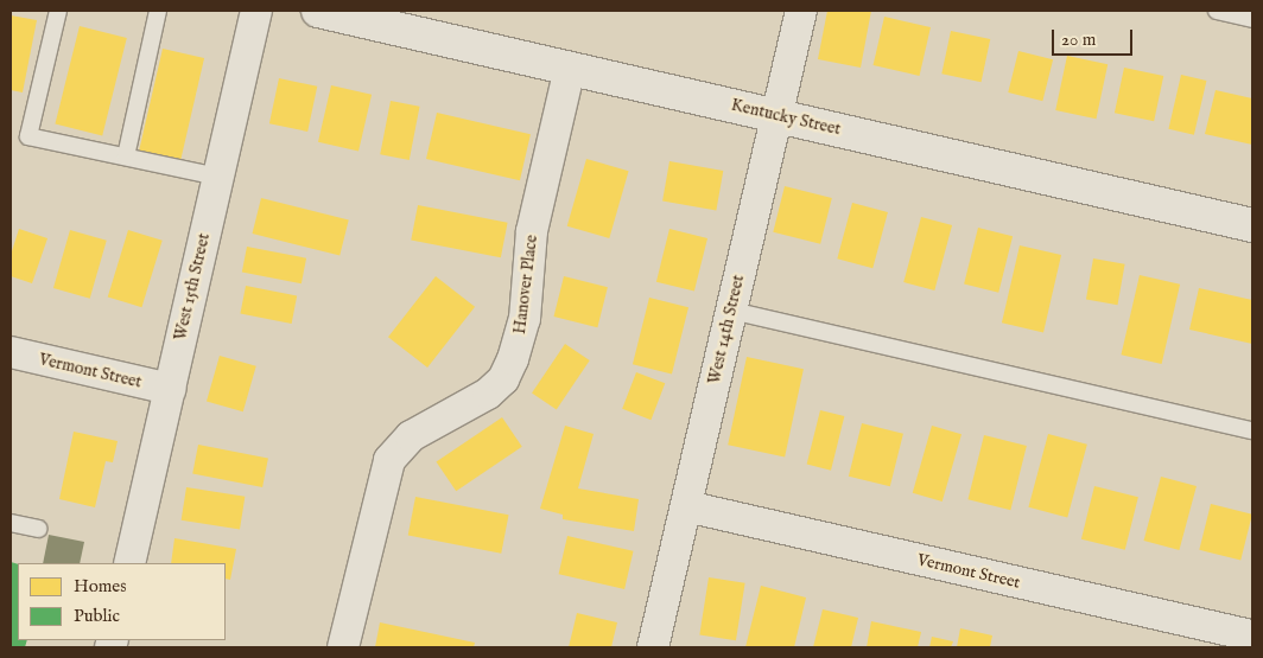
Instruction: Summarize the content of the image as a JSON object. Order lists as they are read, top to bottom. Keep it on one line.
{"streets":{"main road":["Kentucky Street"],"street":["Hanover Place","West 15th Street","West 14th Street","Vermont Street"]},"crossings":[["Kentucky Street","Hanover Place"],["Kentucky Street","West 14th Street"],["West 15th Street","Vermont Street"],["West 14th Street","Vermont Street"]],"legend":["Homes","Public"],"scale_bar":"20 m"}
